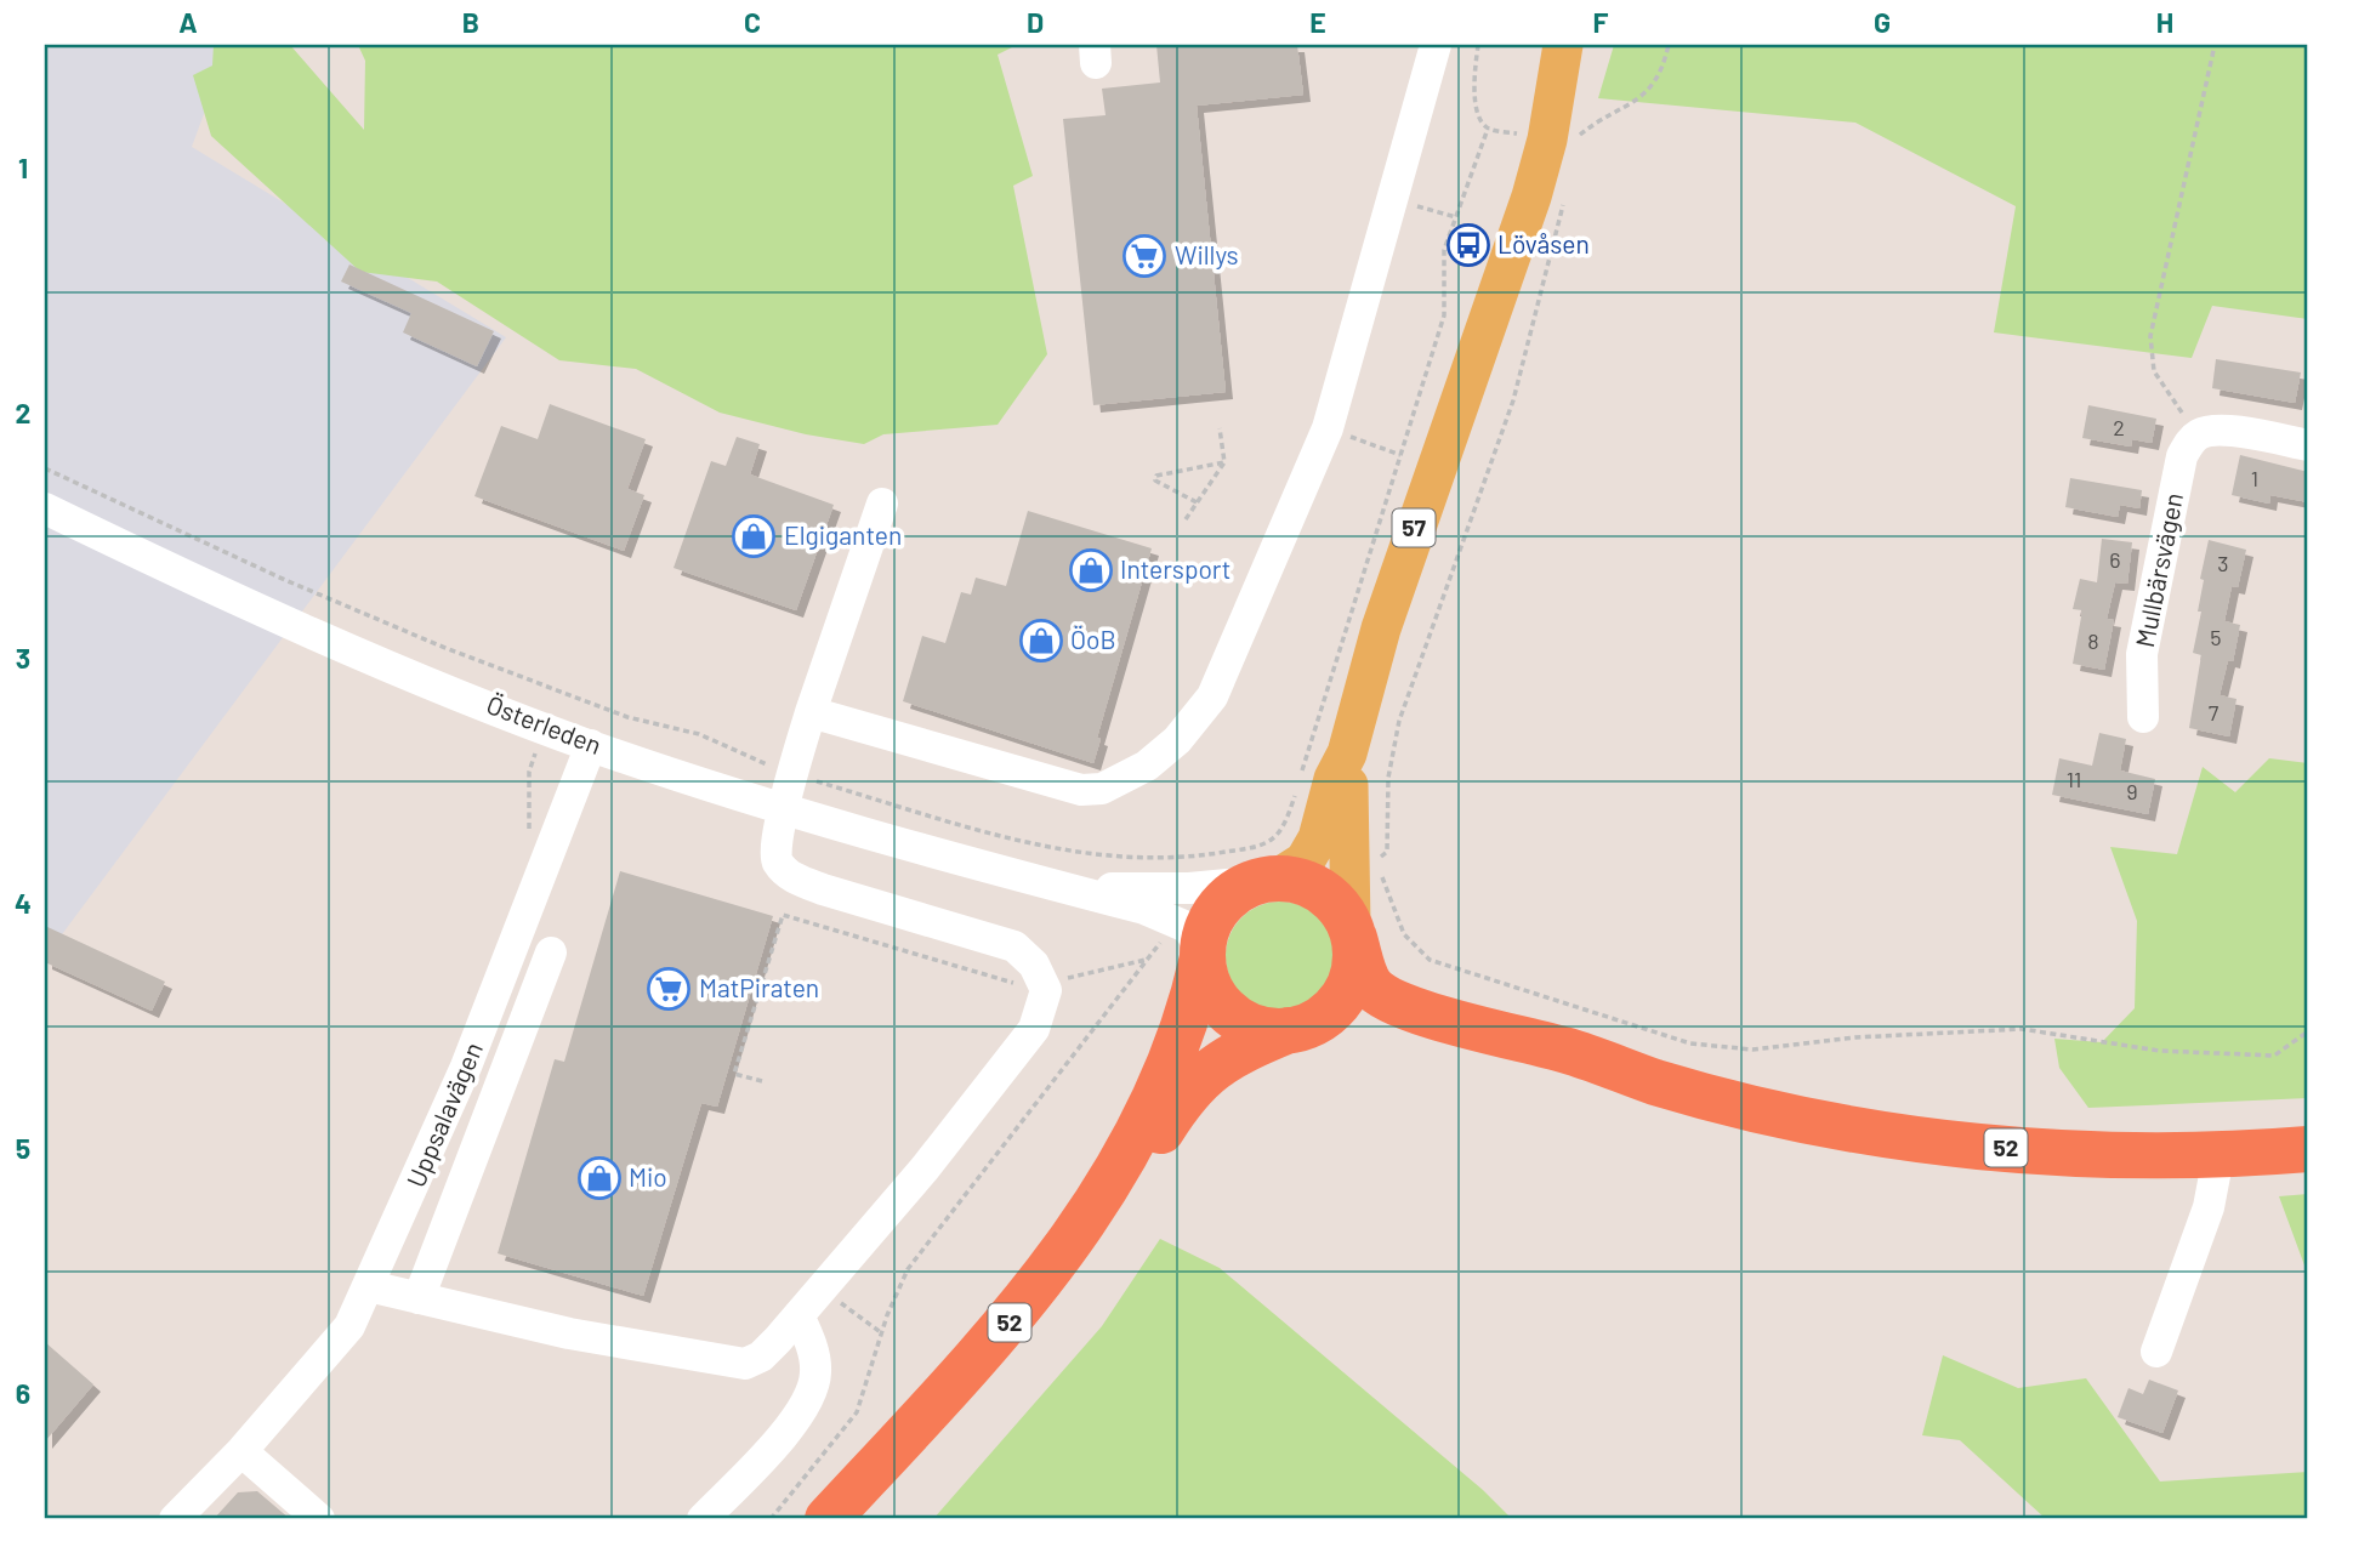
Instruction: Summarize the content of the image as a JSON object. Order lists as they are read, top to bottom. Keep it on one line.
{"streets":{"highway":["52"],"main road":["57"],"street":["Mullbärsvägen","Österleden","Uppsalavägen"]},"crossings":[["57","Österleden"],["57","52"],["Österleden","Uppsalavägen"],["Österleden","52"]],"places":{"bus stop":["Lövåsen"],"supermarket":["Willys","MatPiraten"],"shop":["Elgiganten","Intersport","ÖoB","Mio"]},"house_numbers":["2","1","6","3","5","8","7","11","9"],"grid":{"columns":["A","B","C","D","E","F","G","H"],"rows":["1","2","3","4","5","6"]}}
